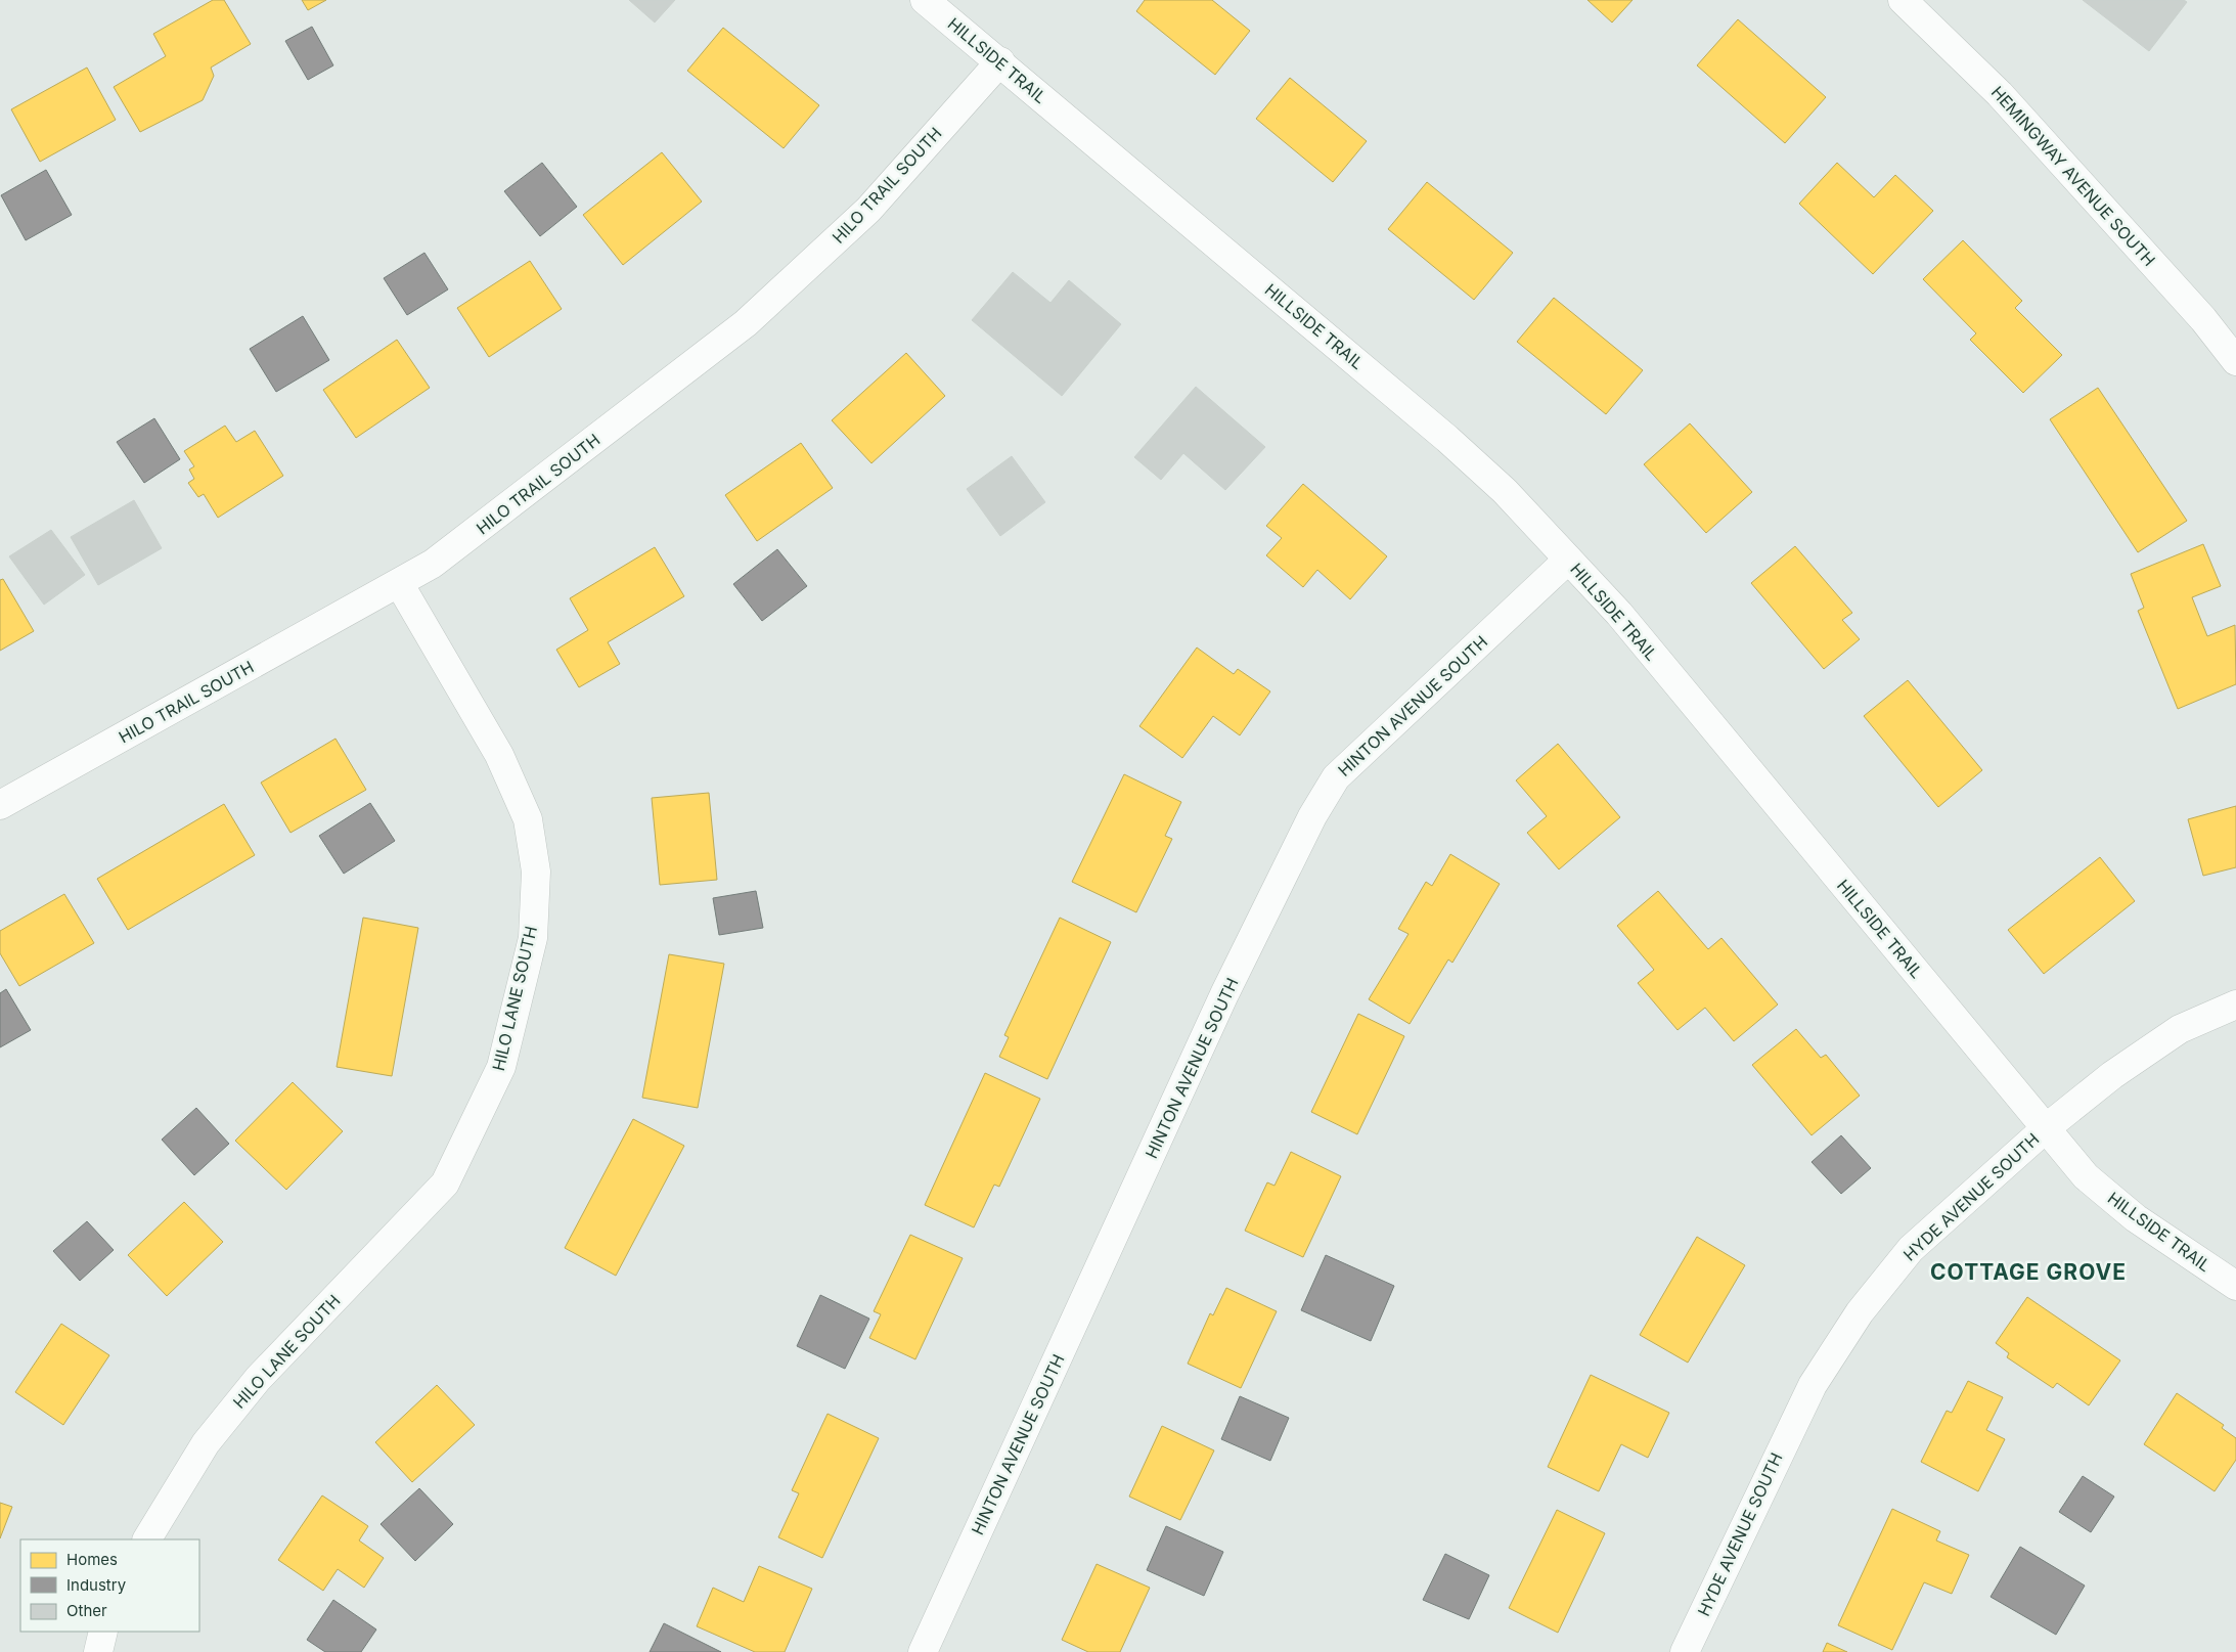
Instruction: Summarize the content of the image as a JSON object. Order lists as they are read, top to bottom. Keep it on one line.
{"streets":{"street":["HILLSIDE TRAIL","HEMINGWAY AVENUE SOUTH","HILO TRAIL SOUTH","HINTON AVENUE SOUTH","HILO LANE SOUTH","HYDE AVENUE SOUTH"]},"crossings":[["HILLSIDE TRAIL","HILO TRAIL SOUTH"],["HILLSIDE TRAIL","HINTON AVENUE SOUTH"],["HILLSIDE TRAIL","HYDE AVENUE SOUTH"],["HILO TRAIL SOUTH","HILO LANE SOUTH"]],"districts":["COTTAGE GROVE"],"legend":["Homes","Industry","Other"]}
